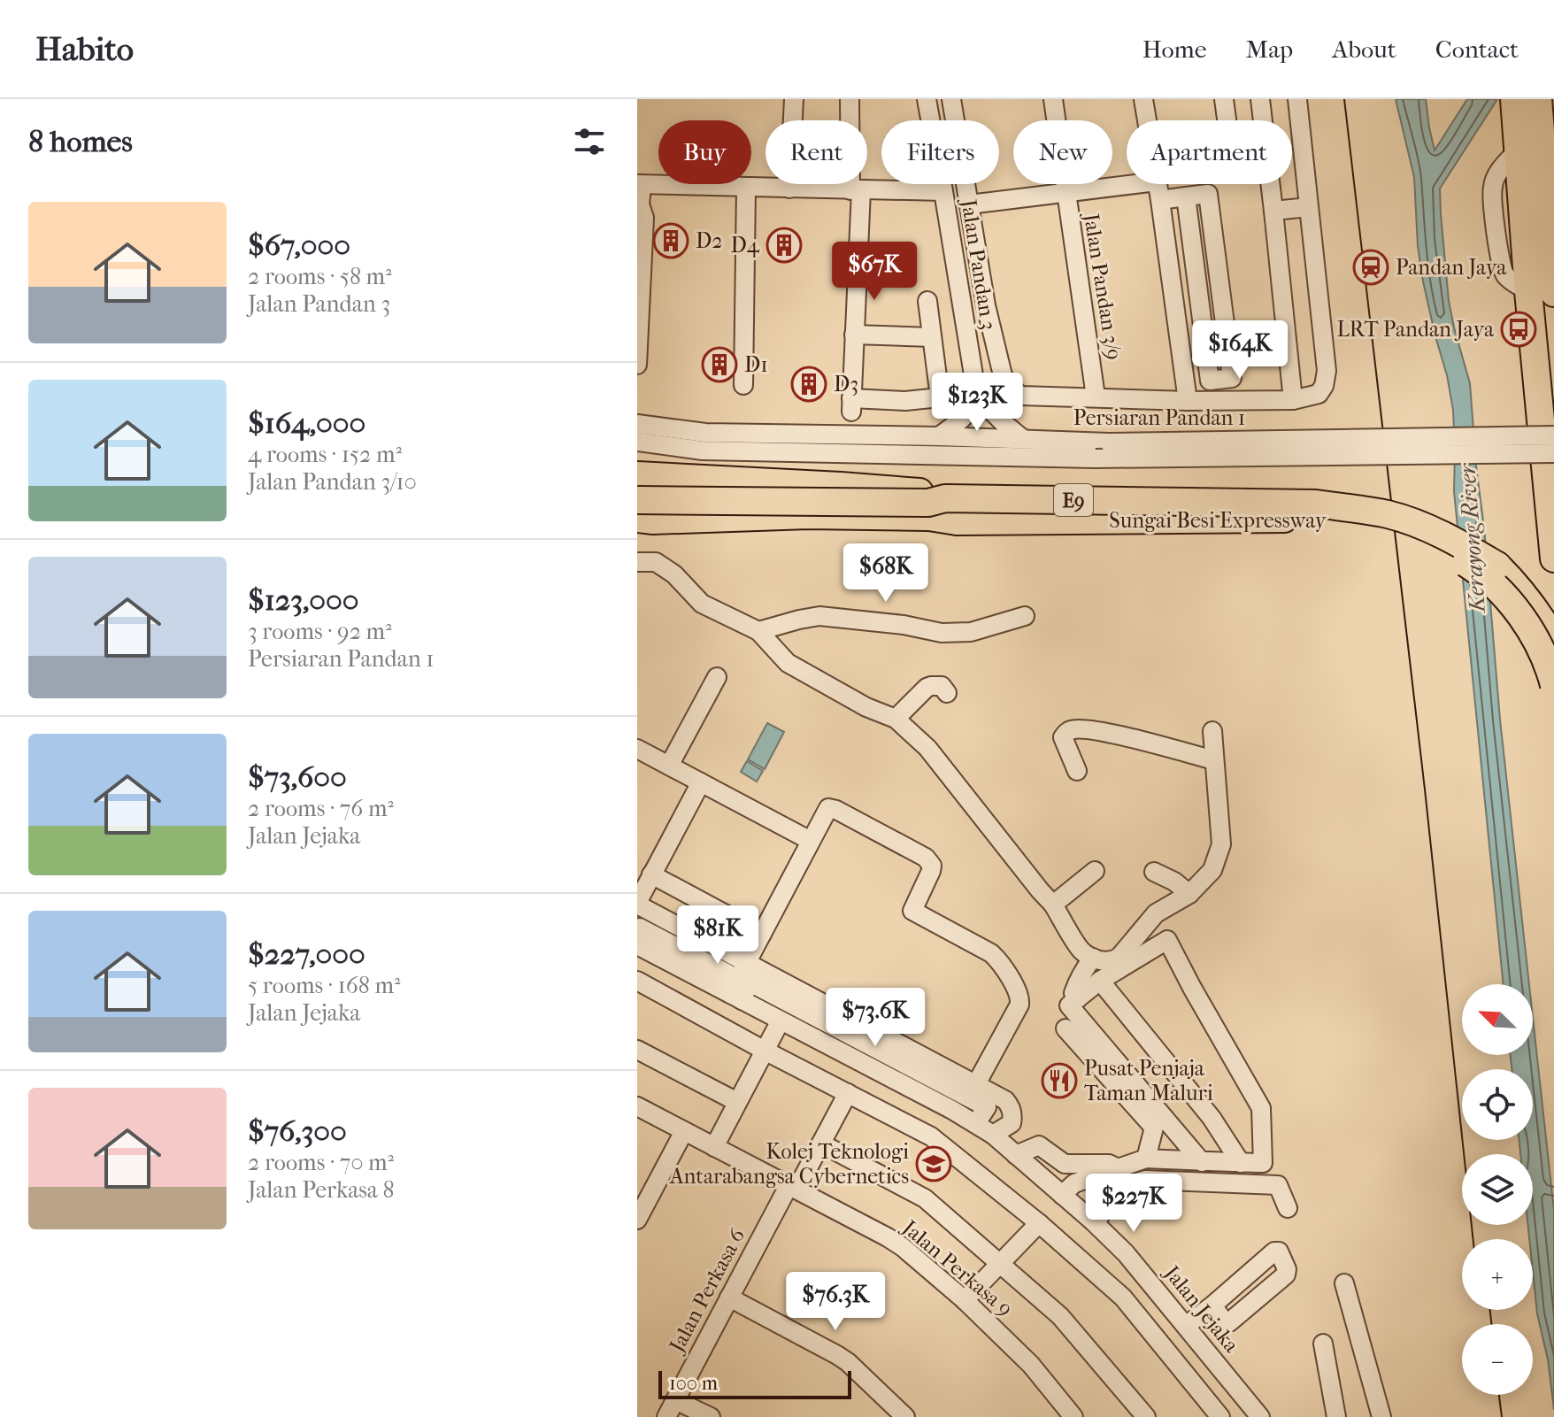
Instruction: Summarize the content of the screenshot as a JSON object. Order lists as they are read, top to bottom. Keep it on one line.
{"streets":{"highway":["E9","Sungai Besi Expressway"],"street":["Jalan Pandan 3","Jalan Pandan 3/9","Persiaran Pandan 1","Jalan Perkasa 9","Jalan Perkasa 6","Jalan Jejaka"]},"crossings":[["Jalan Perkasa 9","Jalan Perkasa 6"]],"water":["Kerayong River"],"places":{"building":["D2","D4","D1","D3"],"station":["Pandan Jaya"],"bus stop":["LRT Pandan Jaya"],"restaurant":["Pusat Penjaja Taman Maluri"],"school or university":["Kolej Teknologi Antarabangsa Cybernetics"]},"scale_bar":"100 m","north":"top left","page":{"header":"Habito","nav":["Home","Map","About","Contact"],"heading":"8 homes","chip":["Buy","Rent","Filters","New","Apartment"],"list":[{"name":"$67,000","note":"2 rooms · 58 m² · Jalan Pandan 3"},{"name":"$164,000","note":"4 rooms · 152 m² · Jalan Pandan 3/10"},{"name":"$123,000","note":"3 rooms · 92 m² · Persiaran Pandan 1"},{"name":"$73,600","note":"2 rooms · 76 m² · Jalan Jejaka"},{"name":"$227,000","note":"5 rooms · 168 m² · Jalan Jejaka"},{"name":"$76,300","note":"2 rooms · 70 m² · Jalan Perkasa 8"}],"price":["$67K","$164K","$123K","$68K","$81K","$73.6K","$227K","$76.3K"],"map_buttons":["+","−"],"scale":"100 m"}}
